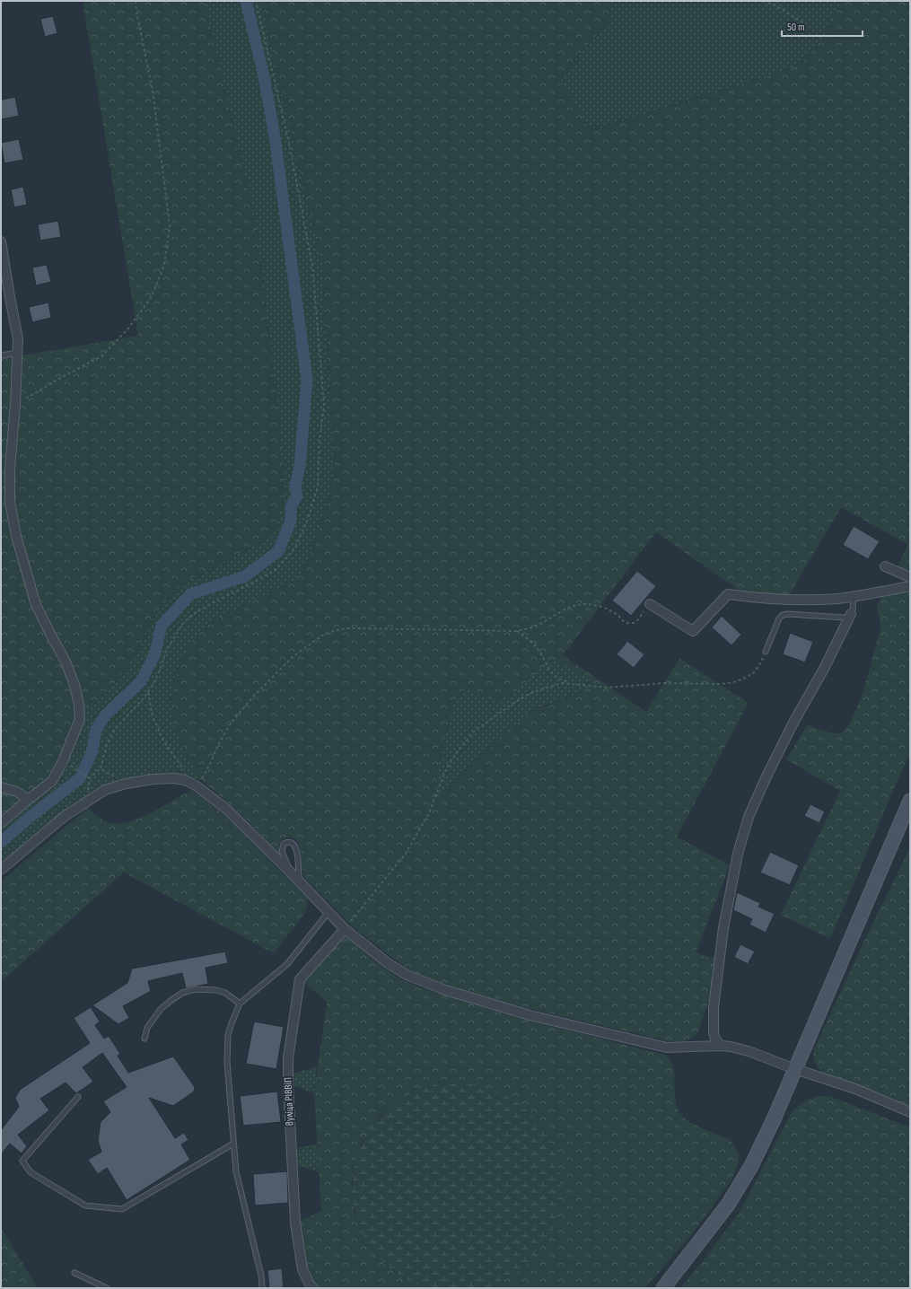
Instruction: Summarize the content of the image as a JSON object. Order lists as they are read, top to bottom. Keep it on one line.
{"streets":{"street":["вуліца РІВВіП"]},"scale_bar":"50 m"}
